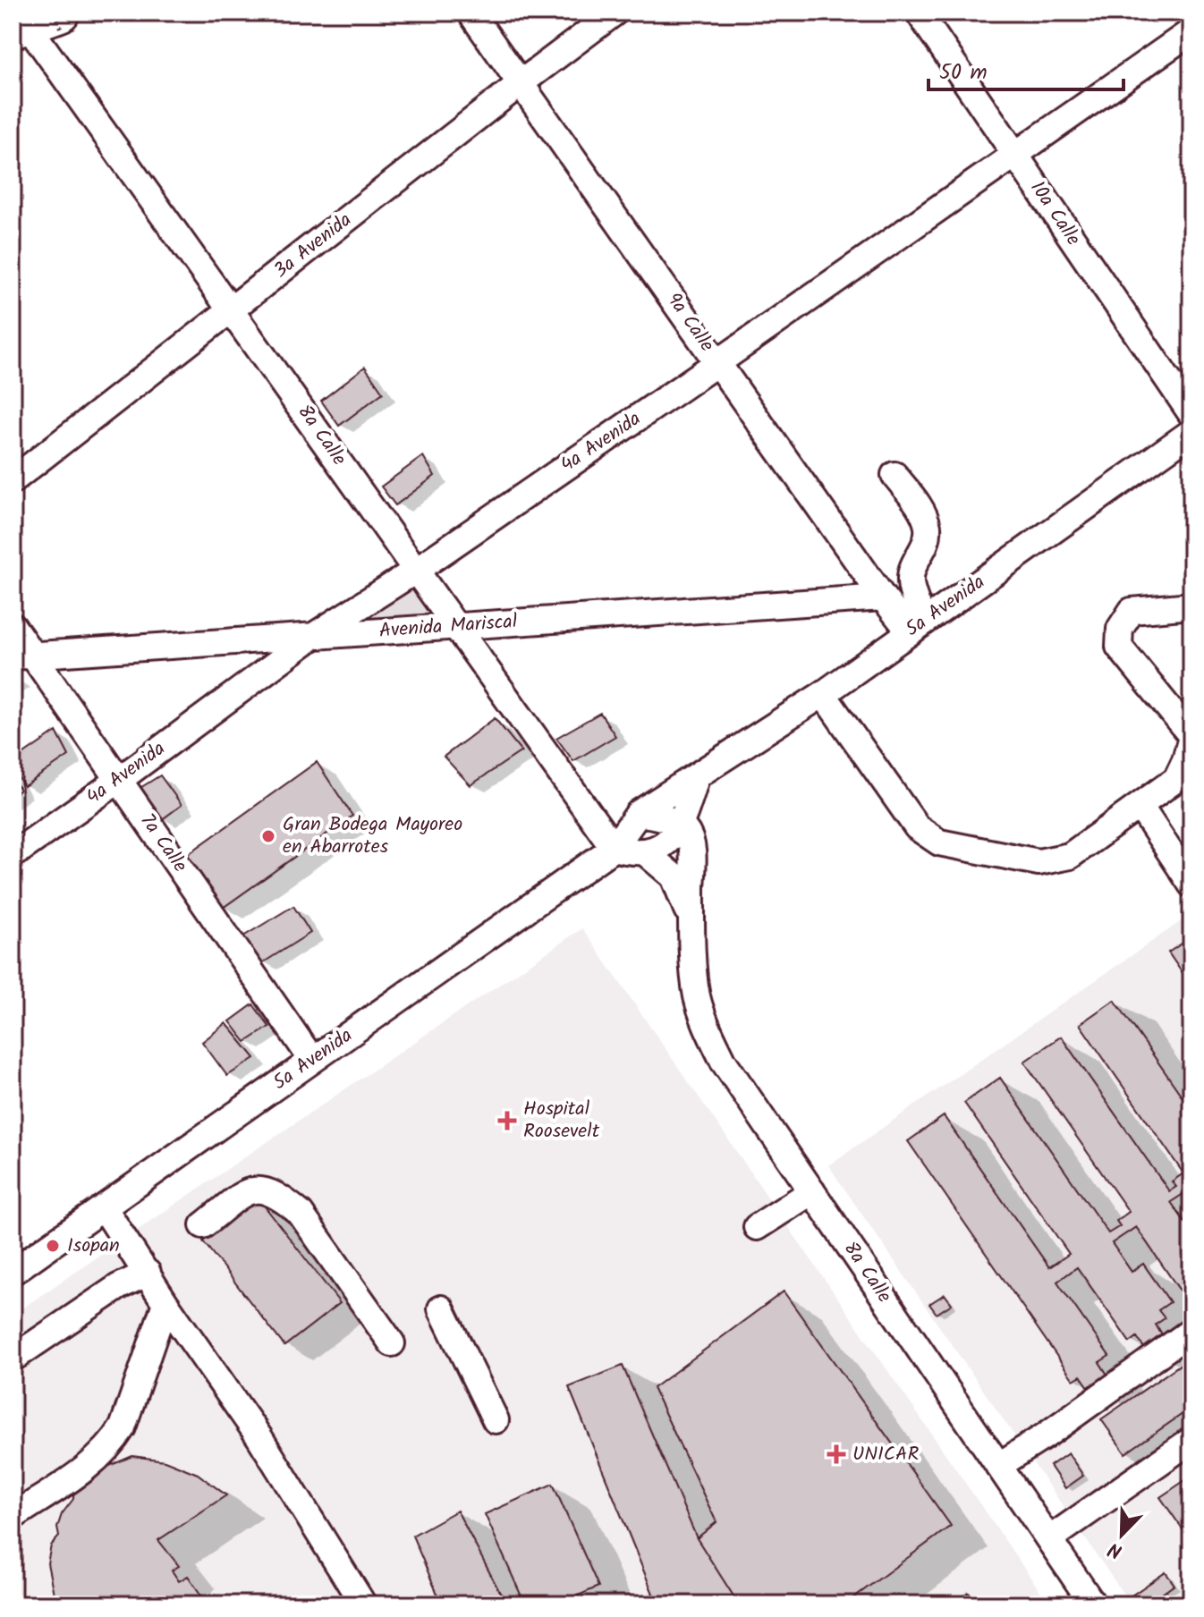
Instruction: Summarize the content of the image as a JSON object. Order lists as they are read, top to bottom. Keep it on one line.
{"streets":{"street":["10a Calle","3a Avenida","9a Calle","8a Calle","4a Avenida","5a Avenida","Avenida Mariscal","7a Calle"]},"crossings":[["10a Calle","4a Avenida"],["10a Calle","5a Avenida"],["3a Avenida","9a Calle"],["3a Avenida","8a Calle"],["9a Calle","4a Avenida"],["9a Calle","5a Avenida"],["9a Calle","Avenida Mariscal"],["8a Calle","4a Avenida"],["8a Calle","5a Avenida"],["8a Calle","Avenida Mariscal"],["4a Avenida","Avenida Mariscal"],["4a Avenida","7a Calle"],["5a Avenida","7a Calle"],["Avenida Mariscal","7a Calle"]],"places":{"other":["Gran Bodega Mayoreo en Abarrotes","Isopan"],"health":["Hospital Roosevelt","UNICAR"]},"scale_bar":"50 m","north":"bottom left"}
